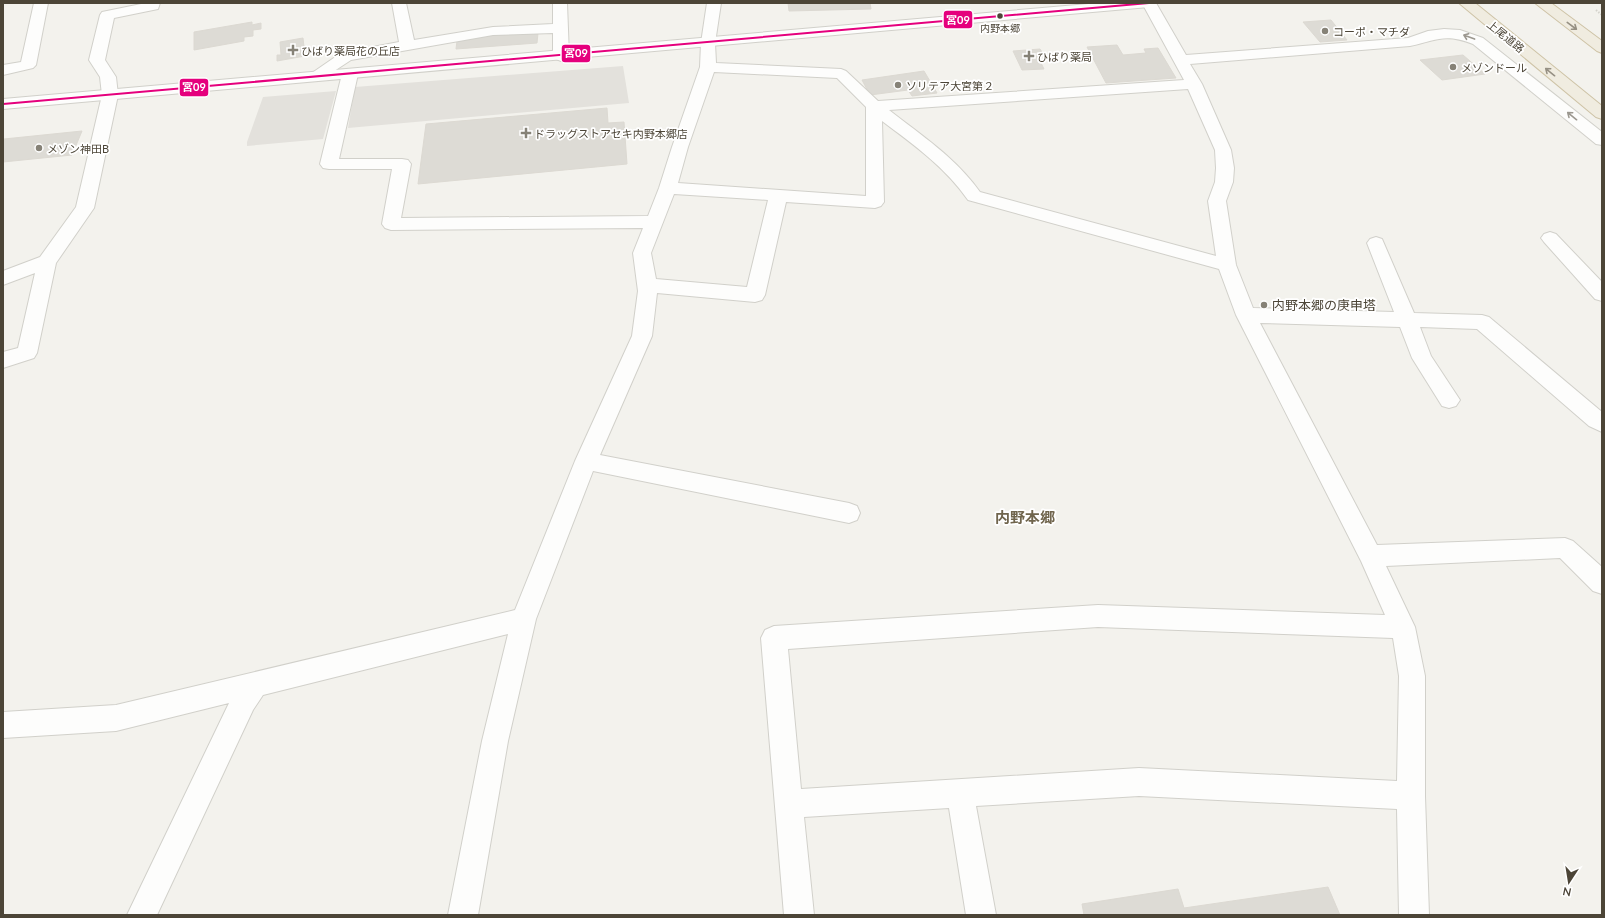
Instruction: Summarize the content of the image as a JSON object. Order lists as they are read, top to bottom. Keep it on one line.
{"streets":{"highway":["上尾道路"]},"districts":["内野本郷"],"places":{"other":["内野本郷","コーポ・マチダ","メゾンドール","ソリテア大宮第２","メゾン神田B","内野本郷の庚申塔"],"health":["ひばり薬局花の丘店","ひばり薬局","ドラッグストアセキ内野本郷店"]},"lines":["transit line 宮09"],"north":"bottom"}
